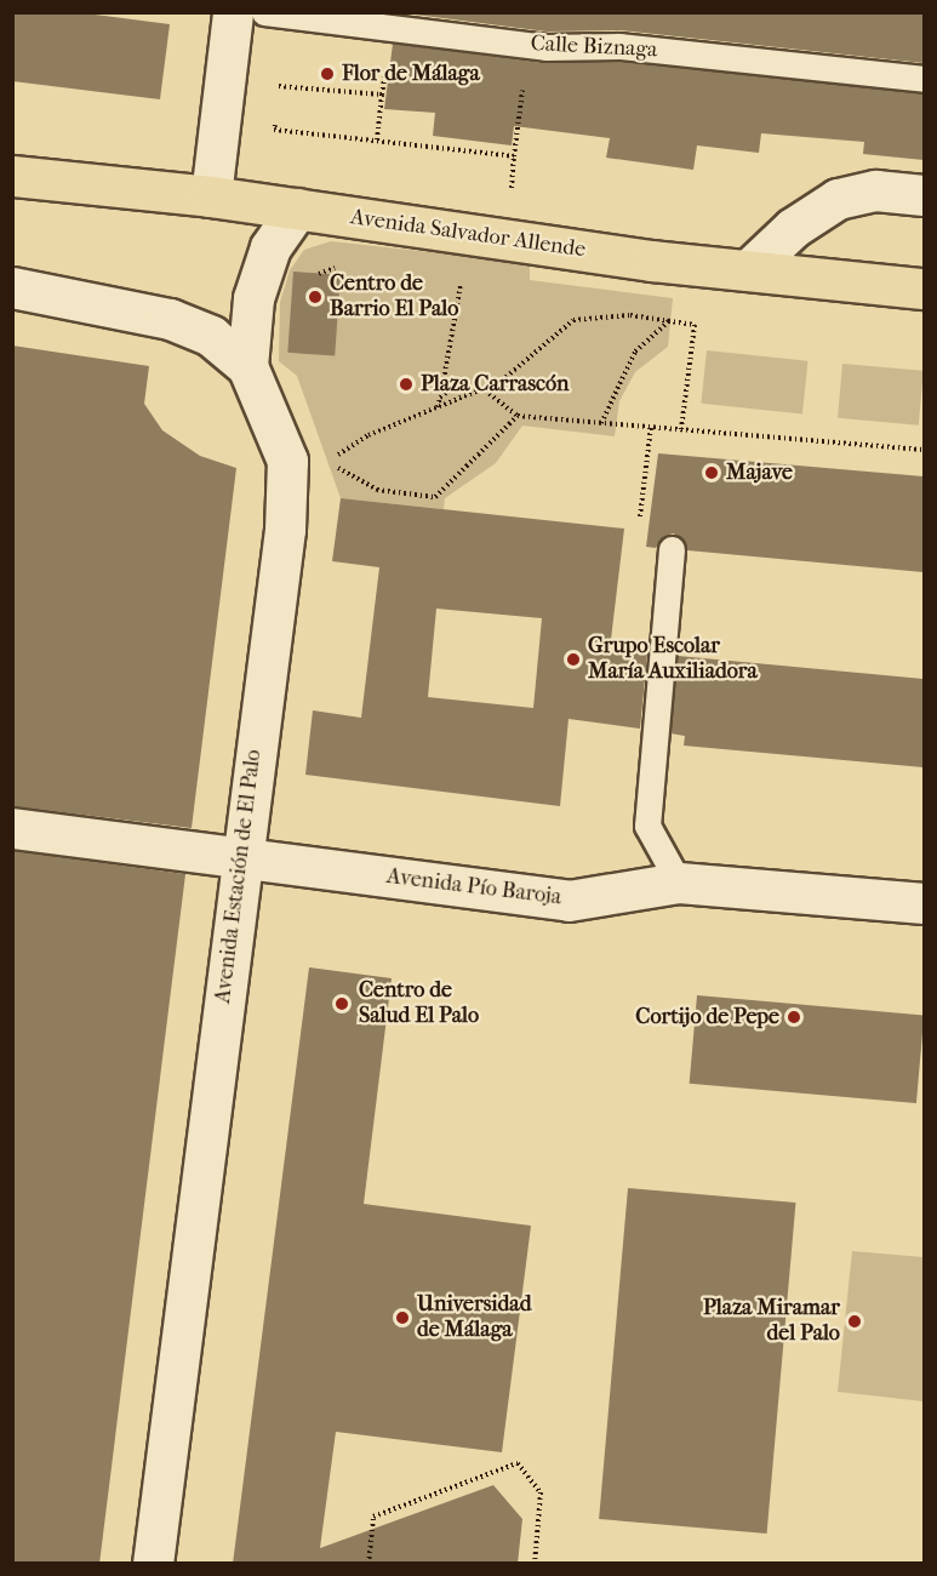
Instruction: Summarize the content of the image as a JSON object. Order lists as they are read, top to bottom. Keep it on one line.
{"streets":{"main road":["Avenida Salvador Allende"],"street":["Avenida Estación de El Palo","Avenida Pío Baroja"],"lane":["Calle Biznaga"]},"crossings":[["Avenida Salvador Allende","Avenida Estación de El Palo"],["Avenida Estación de El Palo","Avenida Pío Baroja"]],"places":["Flor de Málaga","Centro de Barrio El Palo","Plaza Carrascón","Majave","Grupo Escolar María Auxiliadora","Centro de Salud El Palo","Cortijo de Pepe","Universidad de Málaga","Plaza Miramar del Palo"]}
